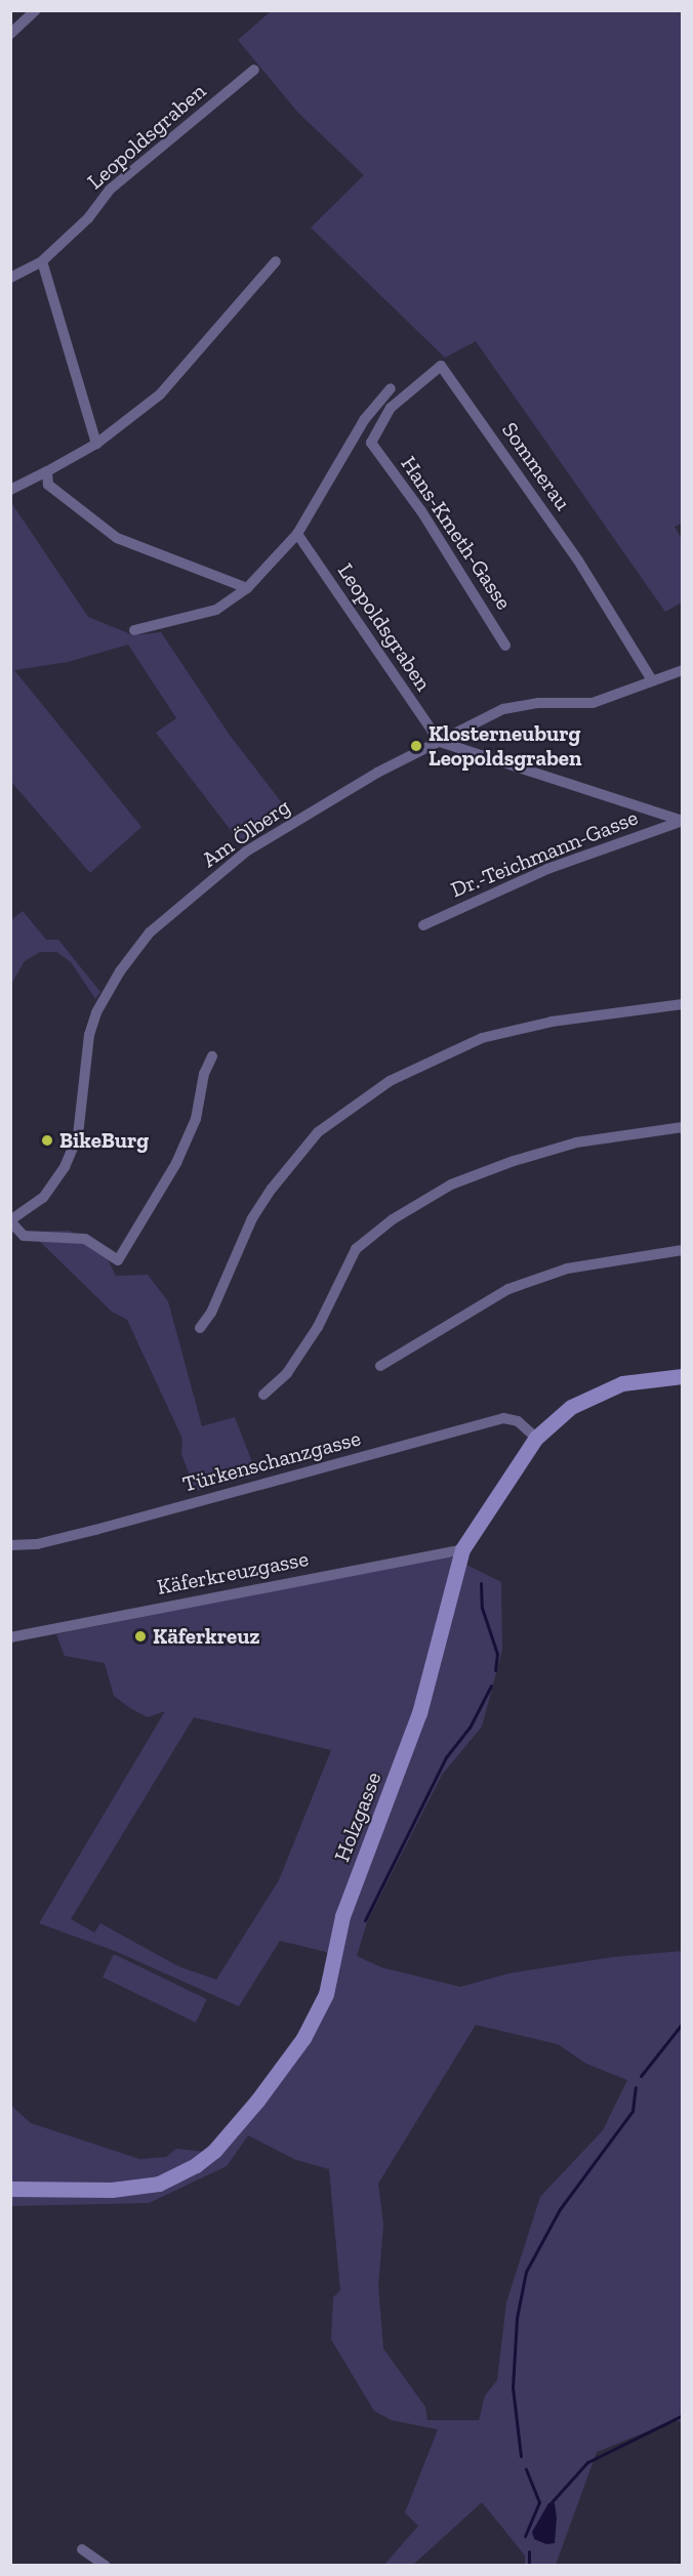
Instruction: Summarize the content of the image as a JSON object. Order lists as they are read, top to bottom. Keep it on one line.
{"streets":{"street":["Leopoldsgraben","Sommerau","Hans-Kmeth-Gasse","Am Ölberg","Dr.-Teichmann-Gasse","Türkenschanzgasse","Käferkreuzgasse","Holzgasse"]},"crossings":[["Leopoldsgraben","Am Ölberg"],["Sommerau","Hans-Kmeth-Gasse"],["Sommerau","Am Ölberg"],["Türkenschanzgasse","Holzgasse"],["Käferkreuzgasse","Holzgasse"]],"places":["Klosterneuburg Leopoldsgraben","BikeBurg","Käferkreuz"]}
